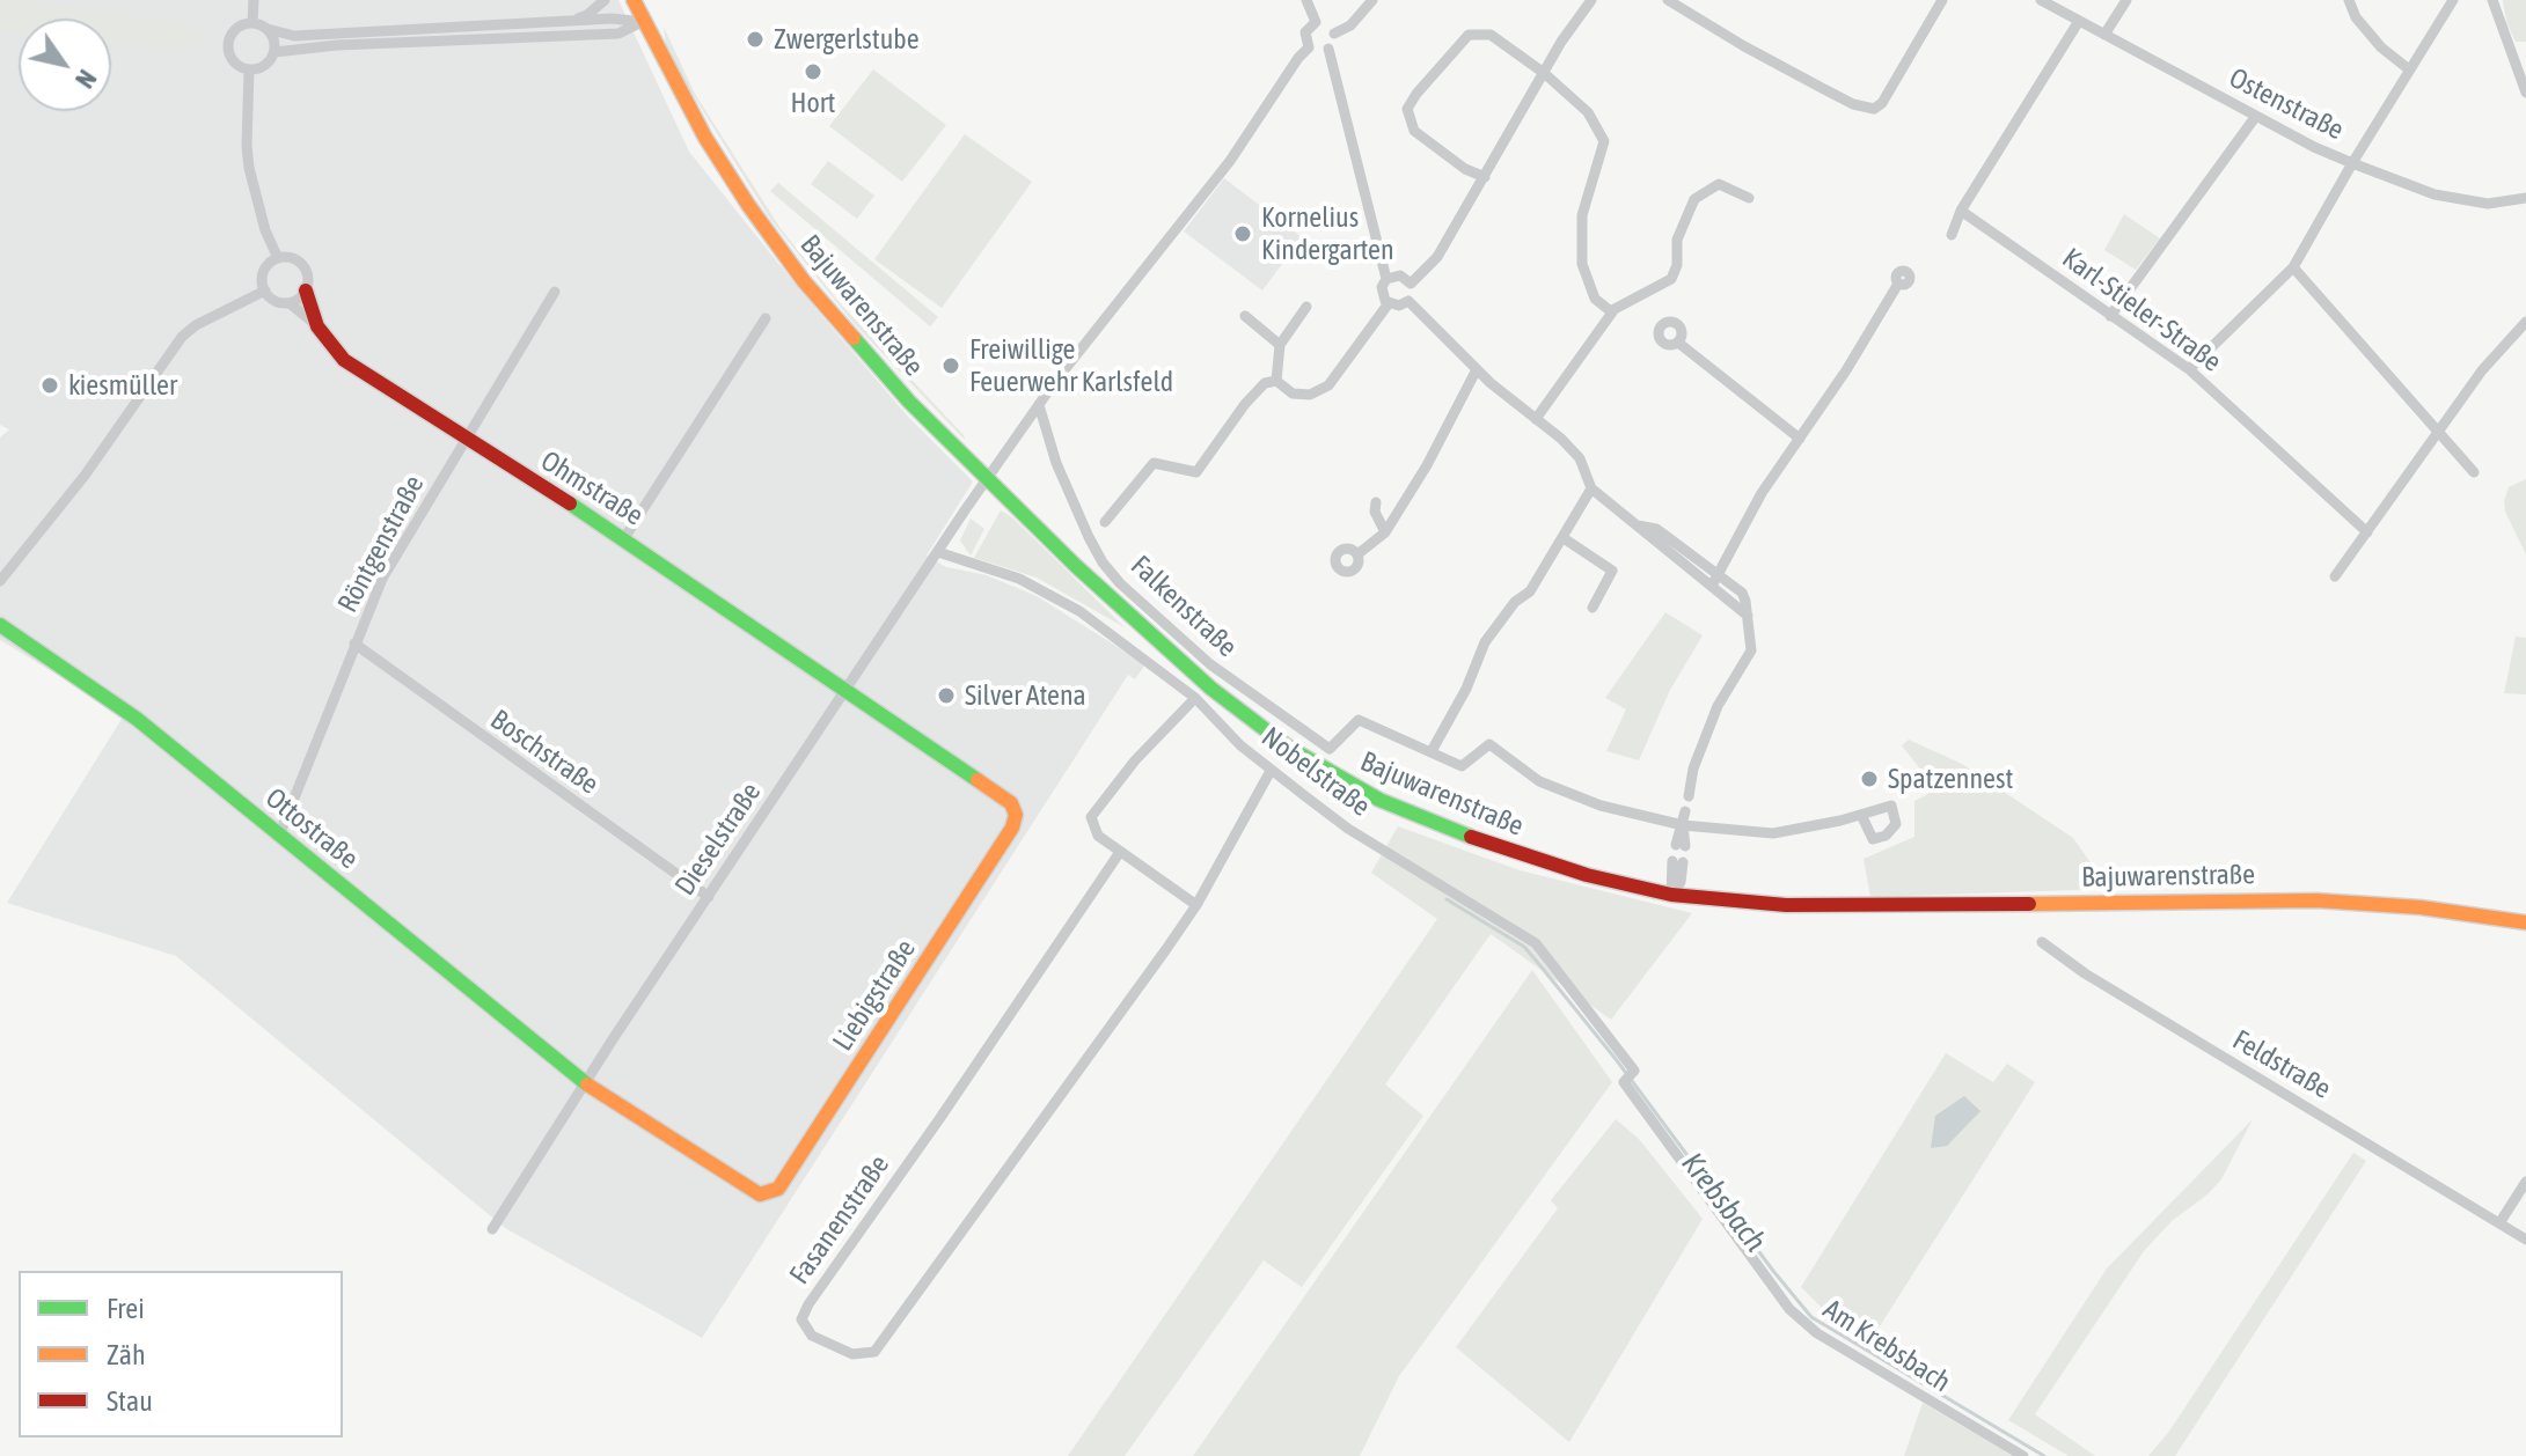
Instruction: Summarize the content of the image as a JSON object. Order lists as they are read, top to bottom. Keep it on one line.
{"streets":{"street":["Ostenstraße","Bajuwarenstraße","Karl-Stieler-Straße","Ohmstraße","Röntgenstraße","Falkenstraße","Boschstraße","Nobelstraße","Ottostraße","Dieselstraße","Liebigstraße","Feldstraße","Fasanenstraße","Am Krebsbach"]},"crossings":[["Bajuwarenstraße","Dieselstraße"],["Ohmstraße","Röntgenstraße"],["Ohmstraße","Dieselstraße"],["Ohmstraße","Liebigstraße"],["Röntgenstraße","Boschstraße"],["Röntgenstraße","Ottostraße"],["Boschstraße","Dieselstraße"],["Nobelstraße","Dieselstraße"],["Nobelstraße","Fasanenstraße"],["Nobelstraße","Am Krebsbach"],["Ottostraße","Dieselstraße"],["Ottostraße","Liebigstraße"],["Dieselstraße","Liebigstraße"]],"water":["Krebsbach"],"places":["Zwergerlstube","Hort","Kornelius Kindergarten","Freiwillige Feuerwehr Karlsfeld","kiesmüller","Silver Atena","Spatzennest"],"legend":["Frei","Zäh","Stau"],"north":"bottom right"}
